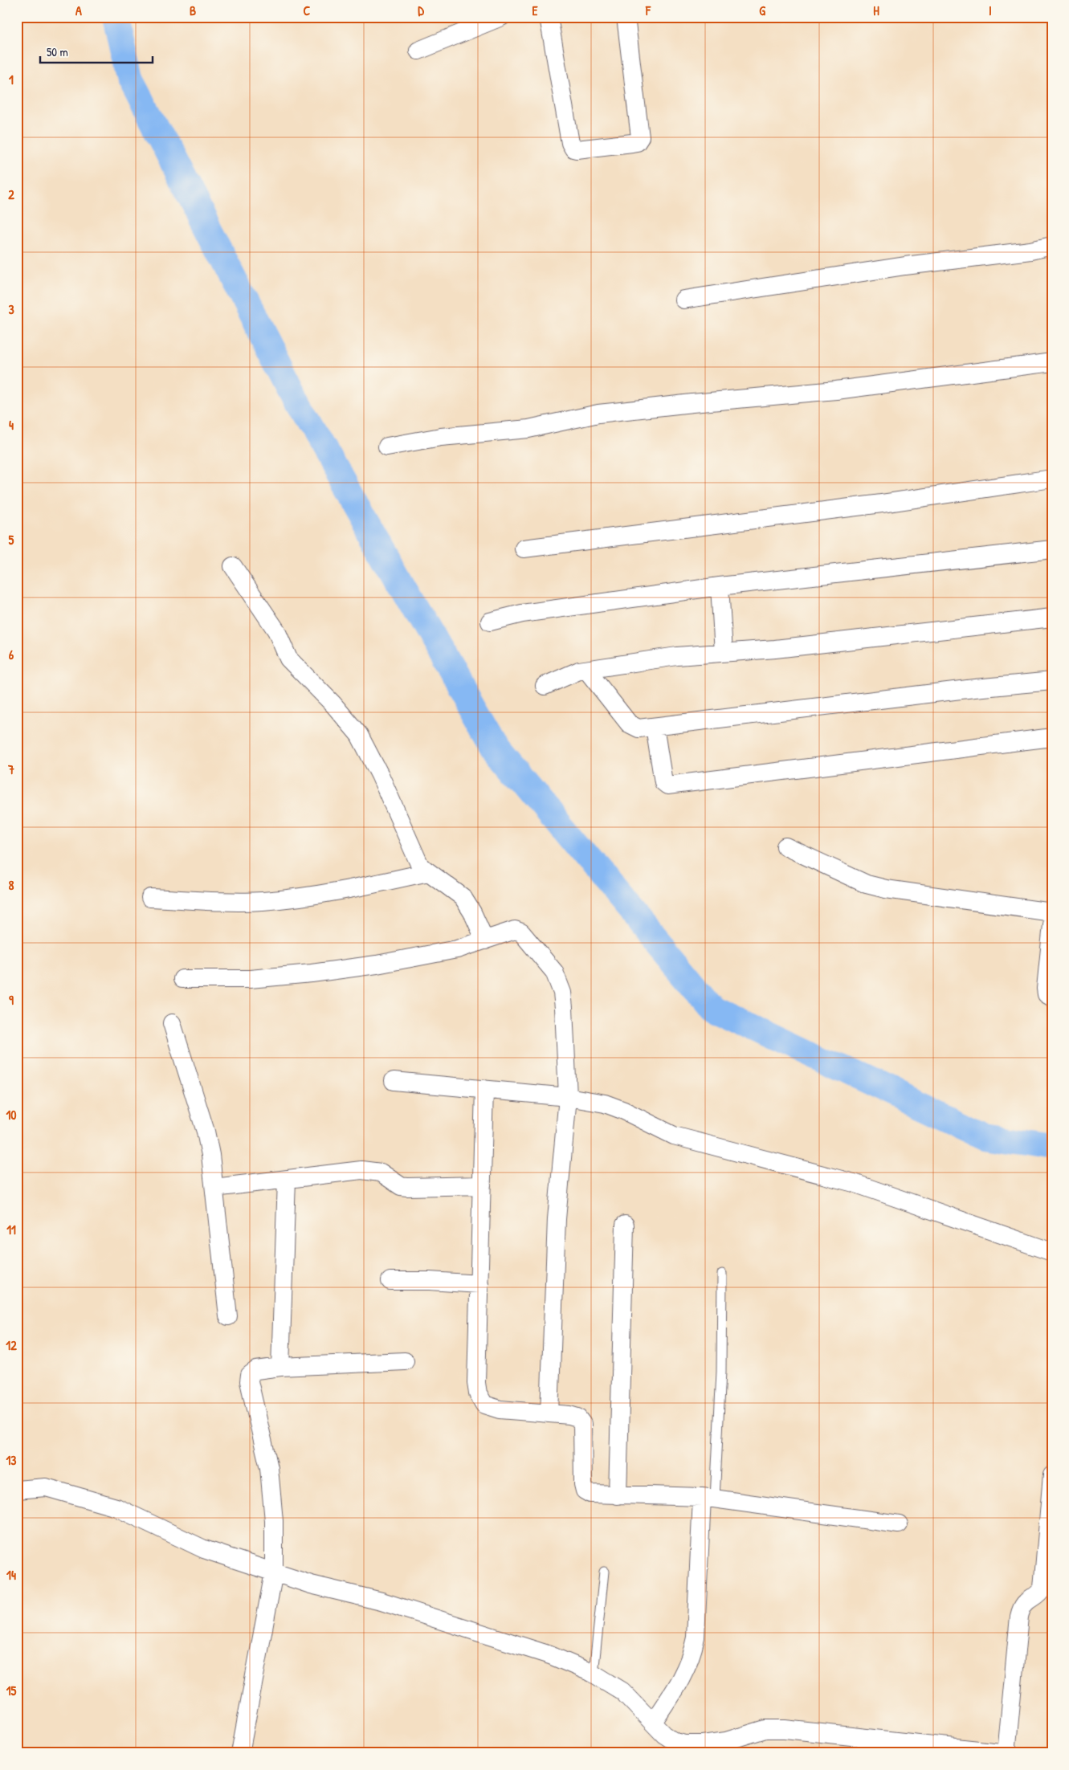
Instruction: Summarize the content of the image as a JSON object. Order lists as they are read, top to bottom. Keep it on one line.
{"scale_bar":"50 m","grid":{"columns":["A","B","C","D","E","F","G","H","I"],"rows":["1","2","3","4","5","6","7","8","9","10","11","12","13","14","15"]}}
